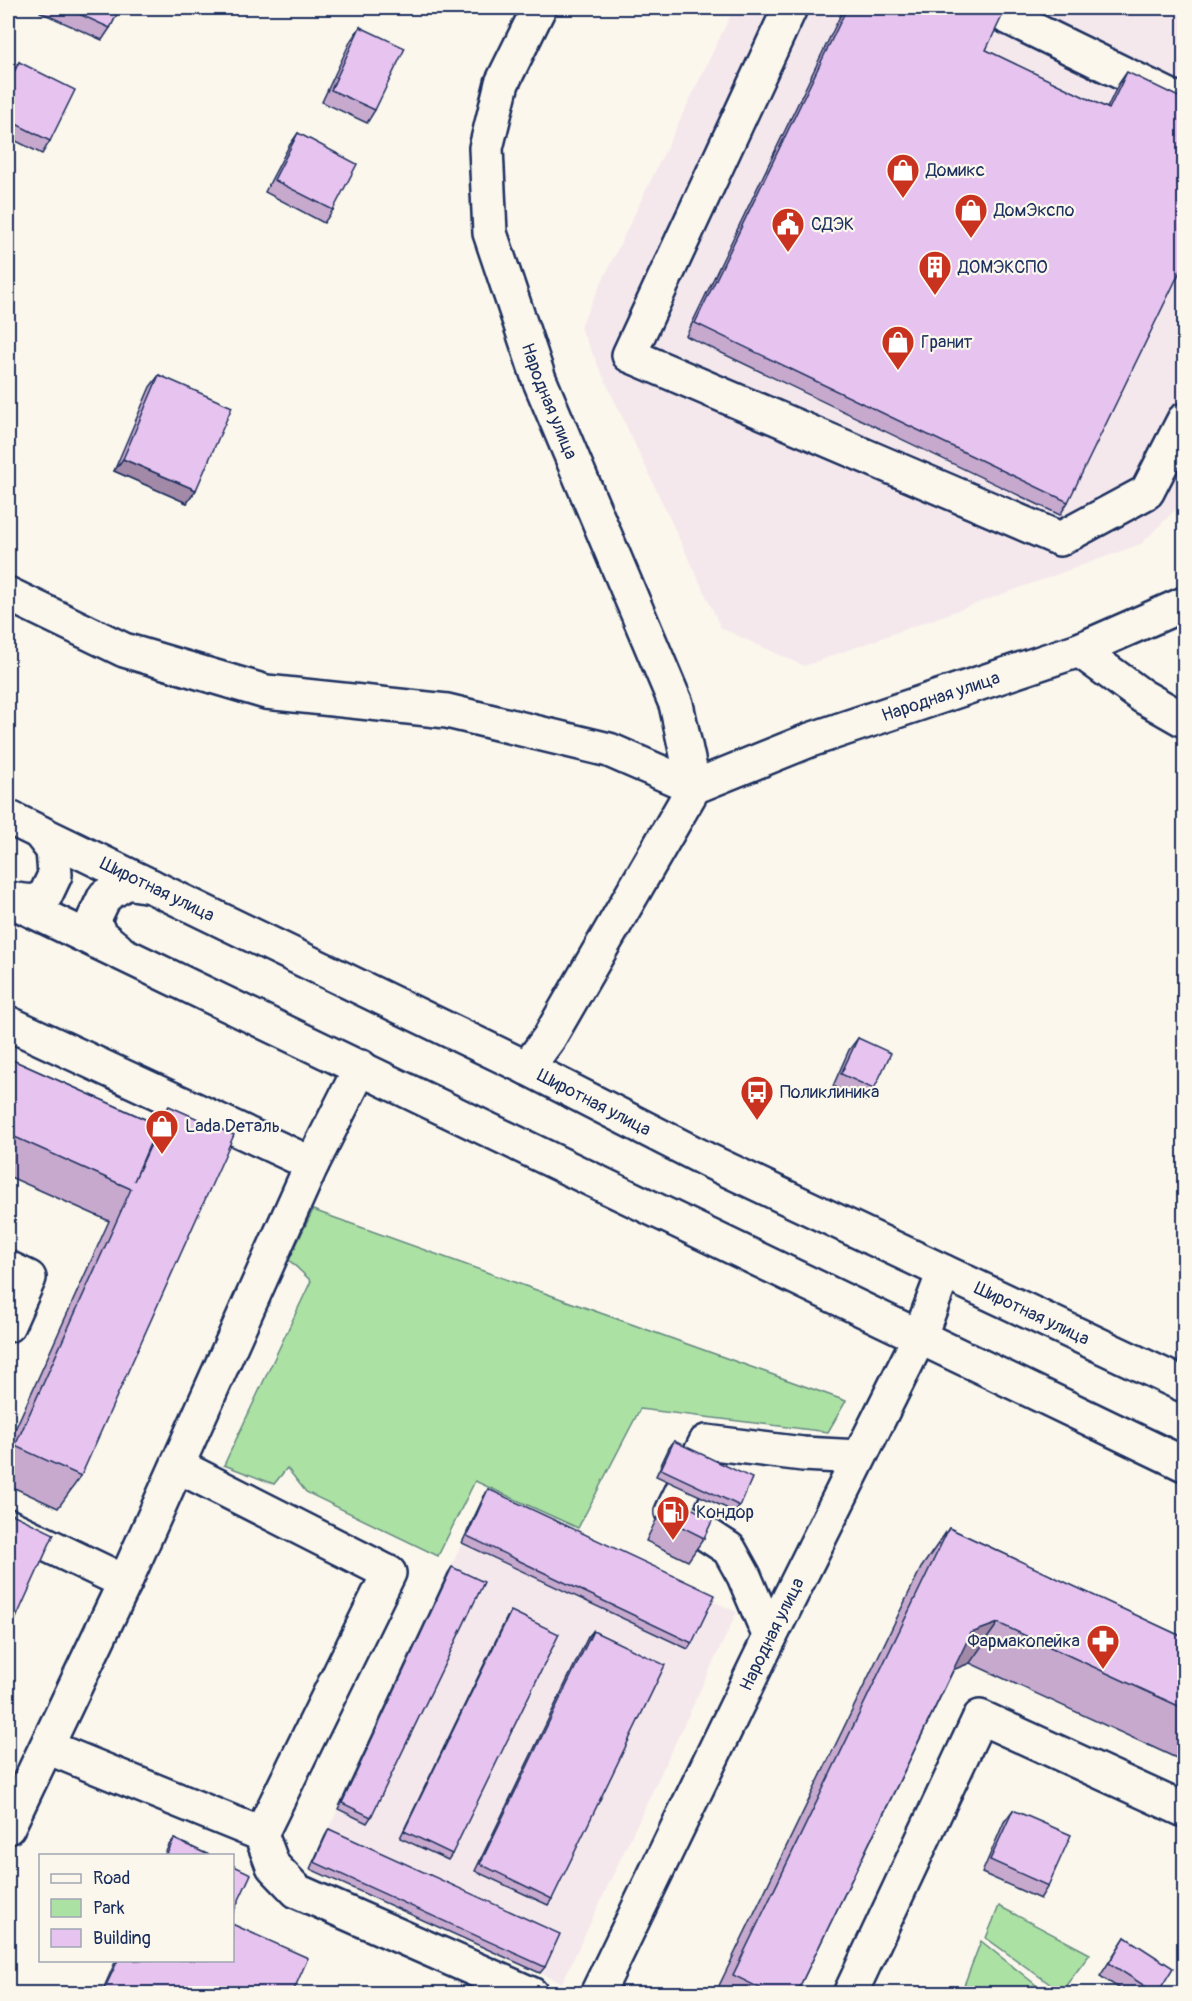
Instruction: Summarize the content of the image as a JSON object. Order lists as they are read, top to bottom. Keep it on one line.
{"streets":{"street":["Народная улица","Широтная улица"]},"crossings":[["Народная улица","Широтная улица"]],"places":{"shop":["Домикс","ДомЭкспо","Гранит","Lada Dеталь"],"public building":["СДЭК"],"building":["ДОМЭКСПО"],"bus stop":["Поликлиника"],"fuel station":["Кондор"],"pharmacy":["Фармакопейка"]},"legend":["Road","Park","Building"]}
